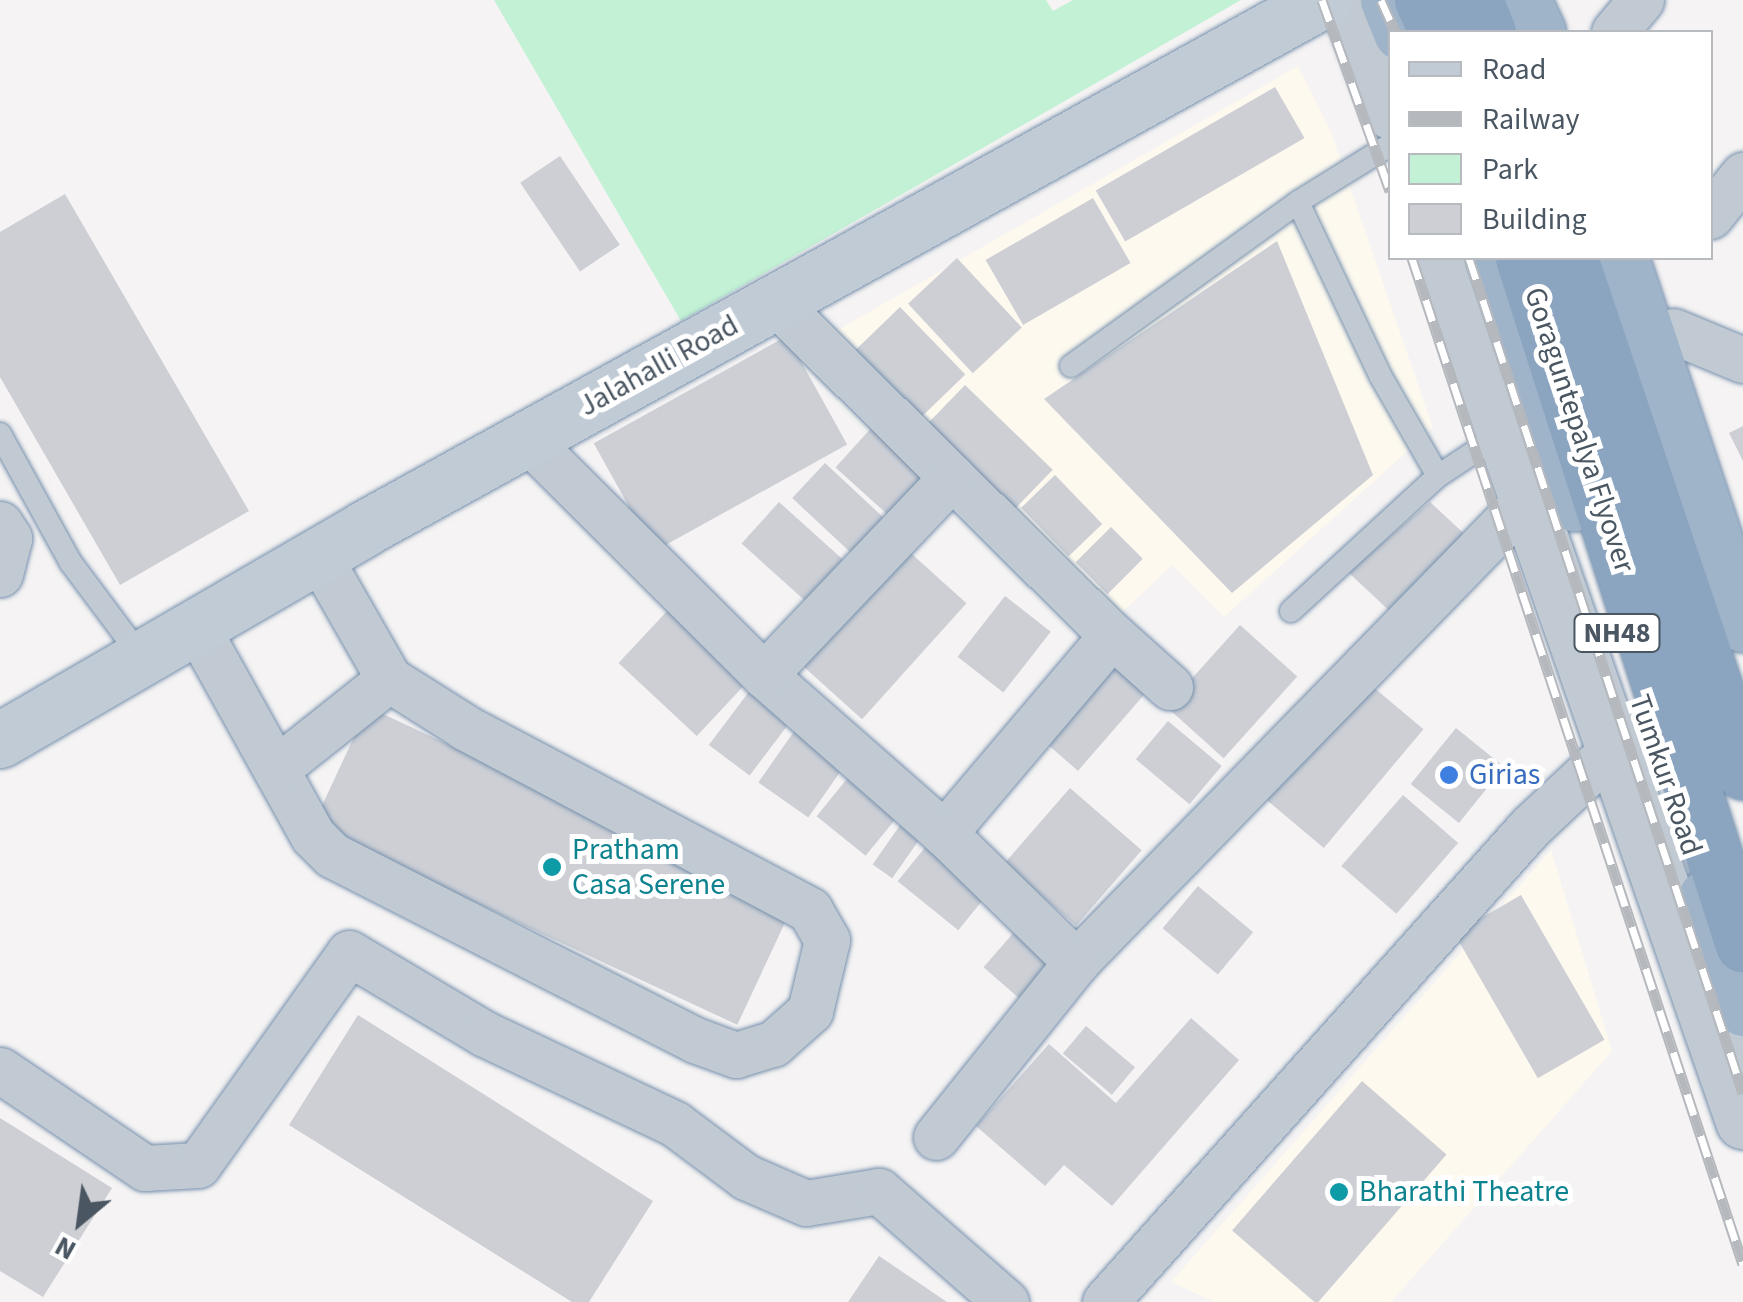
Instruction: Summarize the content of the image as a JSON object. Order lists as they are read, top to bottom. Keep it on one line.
{"streets":{"highway":["Goraguntepalya Flyover","NH48","Tumkur Road"],"main road":["Jalahalli Road"]},"places":["Girias","Pratham Casa Serene","Bharathi Theatre"],"legend":["Road","Railway","Park","Building"],"north":"bottom left"}
